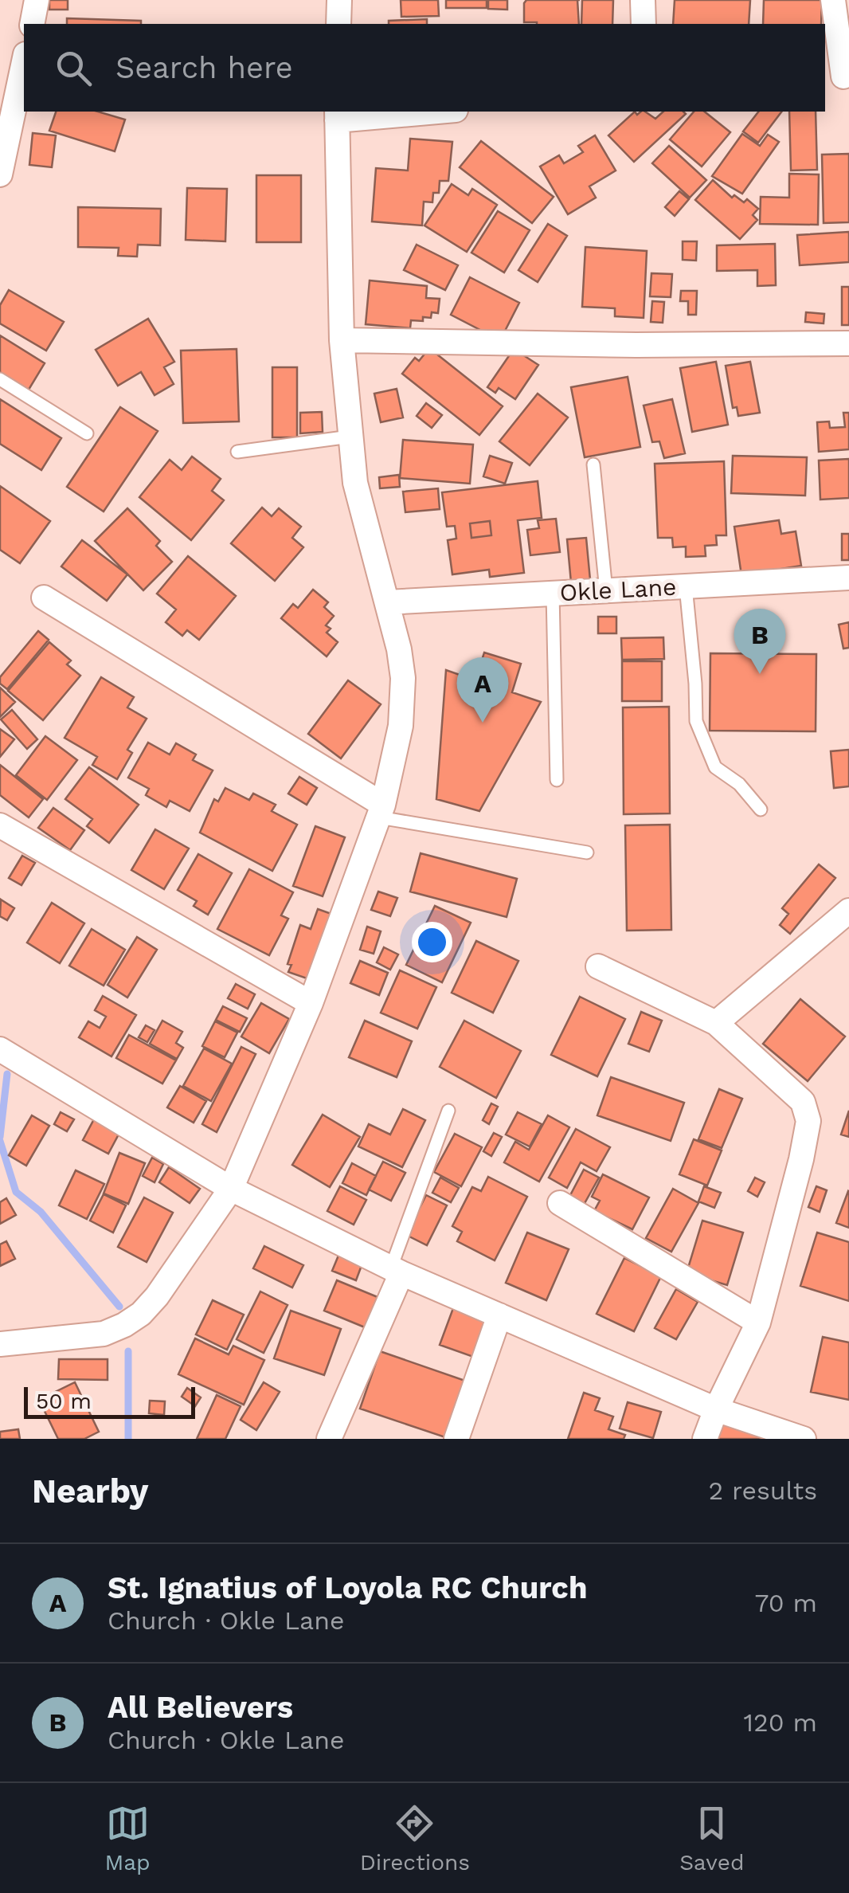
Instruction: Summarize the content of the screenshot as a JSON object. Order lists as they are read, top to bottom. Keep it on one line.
{"streets":{"street":["Okle Lane"]},"scale_bar":"50 m","page":{"search":"Search here","pins":["B","A"],"scale":"50 m","heading":["Nearby","2 results"],"list":[{"mark":"A","name":"St. Ignatius of Loyola RC Church","note":"Church · Okle Lane","value":"70 m"},{"mark":"B","name":"All Believers","note":"Church · Okle Lane","value":"120 m"}],"nav":["Map","Directions","Saved"]}}
